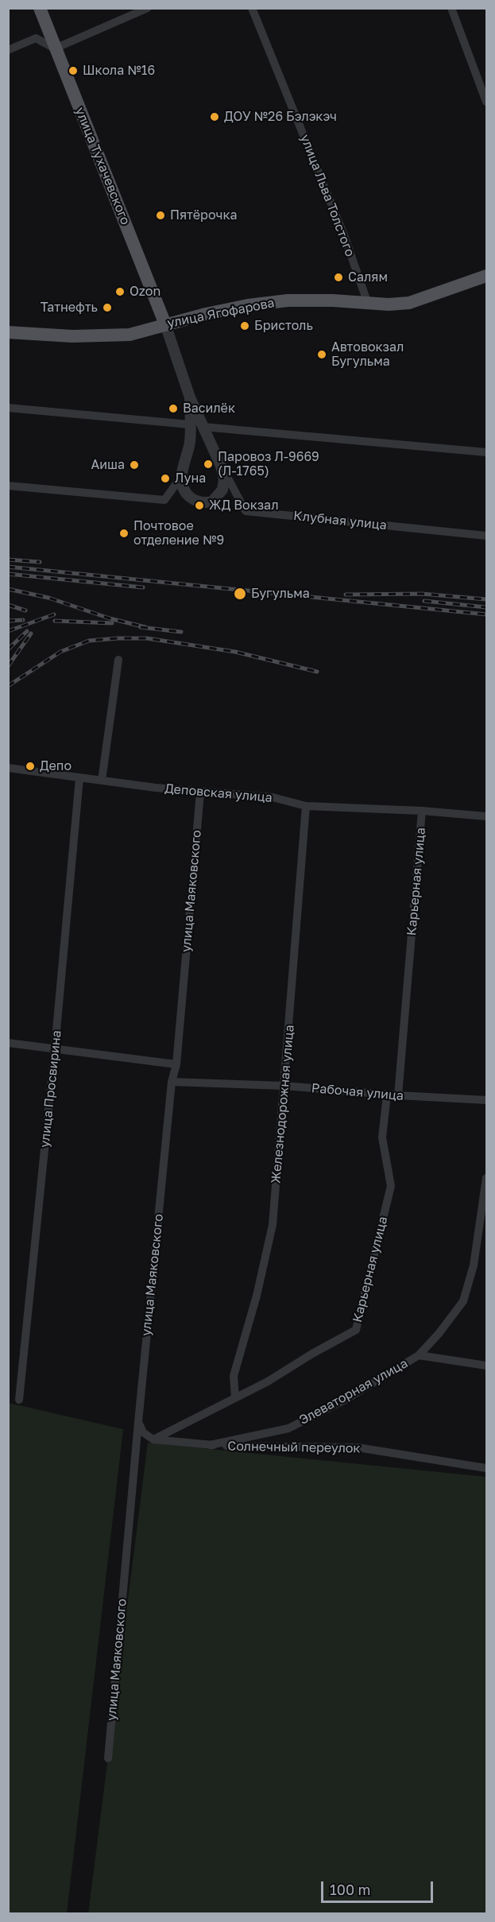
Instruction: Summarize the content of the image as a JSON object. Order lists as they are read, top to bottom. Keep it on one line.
{"streets":{"main road":["улица Тухачевского","улица Ягофарова"],"street":["улица Льва Толстого","Клубная улица","Деповская улица","Карьерная улица","улица Маяковского","улица Просвирина","Рабочая улица","Железнодорожная улица","Элеваторная улица","Солнечный переулок"]},"crossings":[["улица Тухачевского","улица Ягофарова"],["улица Льва Толстого","улица Ягофарова"],["Деповская улица","Карьерная улица"],["Деповская улица","улица Маяковского"],["Деповская улица","улица Просвирина"],["Деповская улица","Железнодорожная улица"],["Карьерная улица","Рабочая улица"],["Карьерная улица","Железнодорожная улица"],["Карьерная улица","Солнечный переулок"],["улица Маяковского","Рабочая улица"],["Рабочая улица","Железнодорожная улица"],["Элеваторная улица","Солнечный переулок"]],"places":["Школа №16","ДОУ №26 Бэлэкэч","Пятёрочка","Салям","Ozon","Татнефть","Бристоль","Автовокзал Бугульма","Василёк","Паровоз Л-9669 (Л-1765)","Аиша","Луна","ЖД Вокзал","Почтовое отделение №9","Бугульма","Депо"],"scale_bar":"100 m"}
